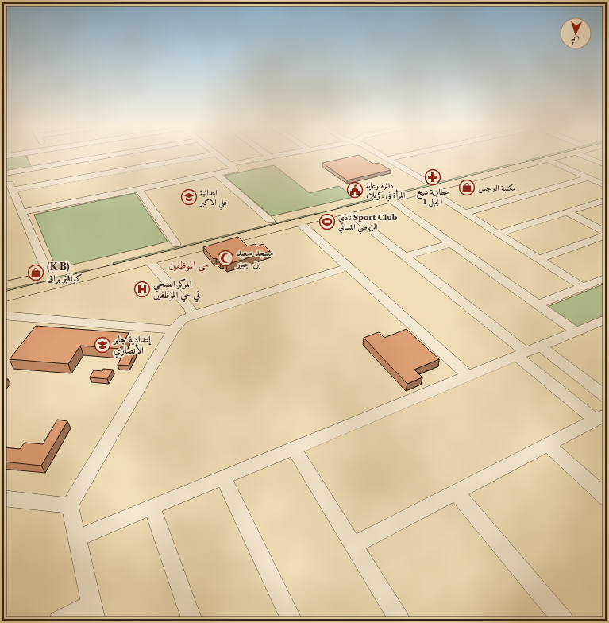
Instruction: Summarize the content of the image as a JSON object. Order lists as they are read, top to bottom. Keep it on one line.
{"districts":["حي الموظفين"],"places":{"pharmacy":["عطارية شيخ الجبل 1"],"shop":["مكتبة النرجس","(K B) كوافير براق"],"public building":["دائرة رعاية المرأة في كربلاء"],"school or university":["ابتدائية علي الاكبر","إعدادية جابر الأنصاري"],"sports":["نادي Sport Club الرياضي النسائي"],"mosque":["مسجد سعيد بن جبير"],"hospital":["المركز الصحي في حي الموظفين"]},"north":"bottom"}
